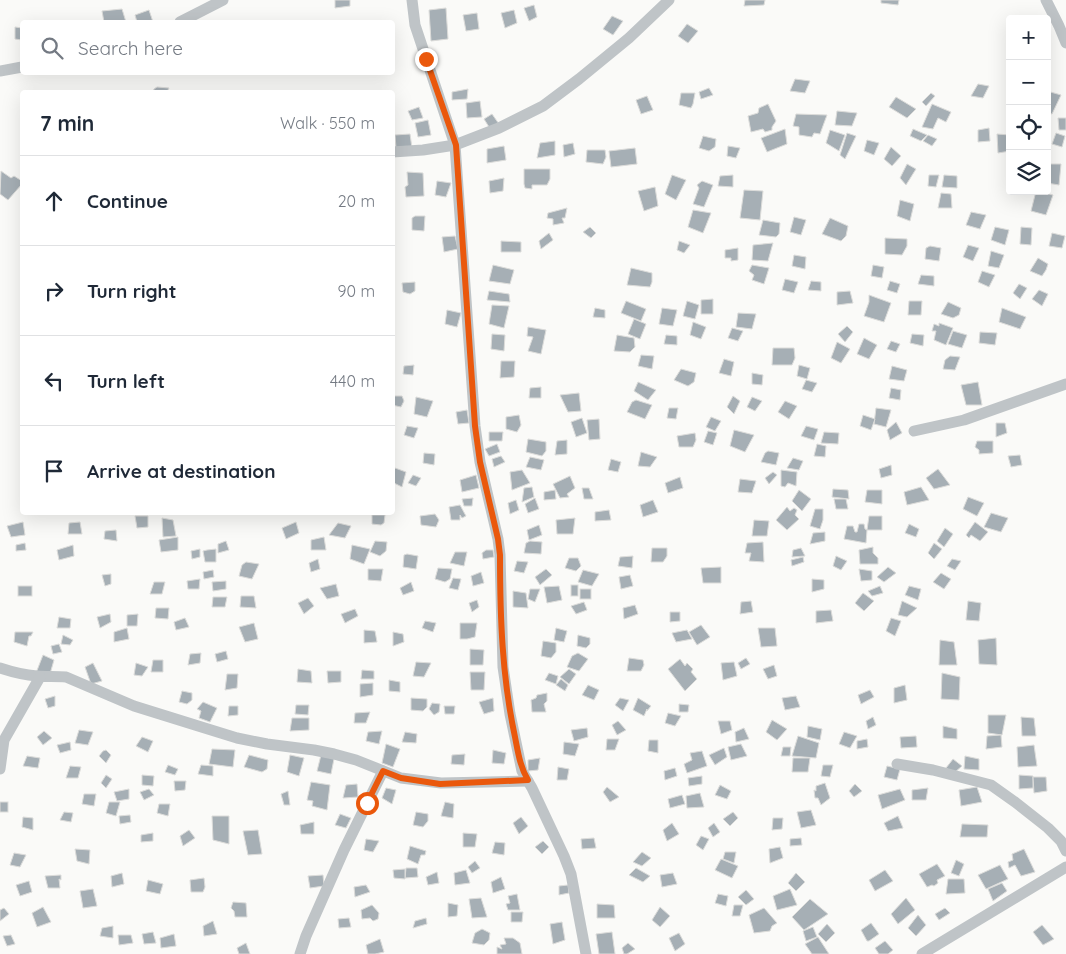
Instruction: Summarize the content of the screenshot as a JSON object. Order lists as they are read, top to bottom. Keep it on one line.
{"page":{"map_buttons":["+","−"],"search":"Search here","heading":["7 min","Walk · 550 m"],"list":[["Continue","20 m"],["Turn right","90 m"],["Turn left","440 m"],"Arrive at destination"]}}
